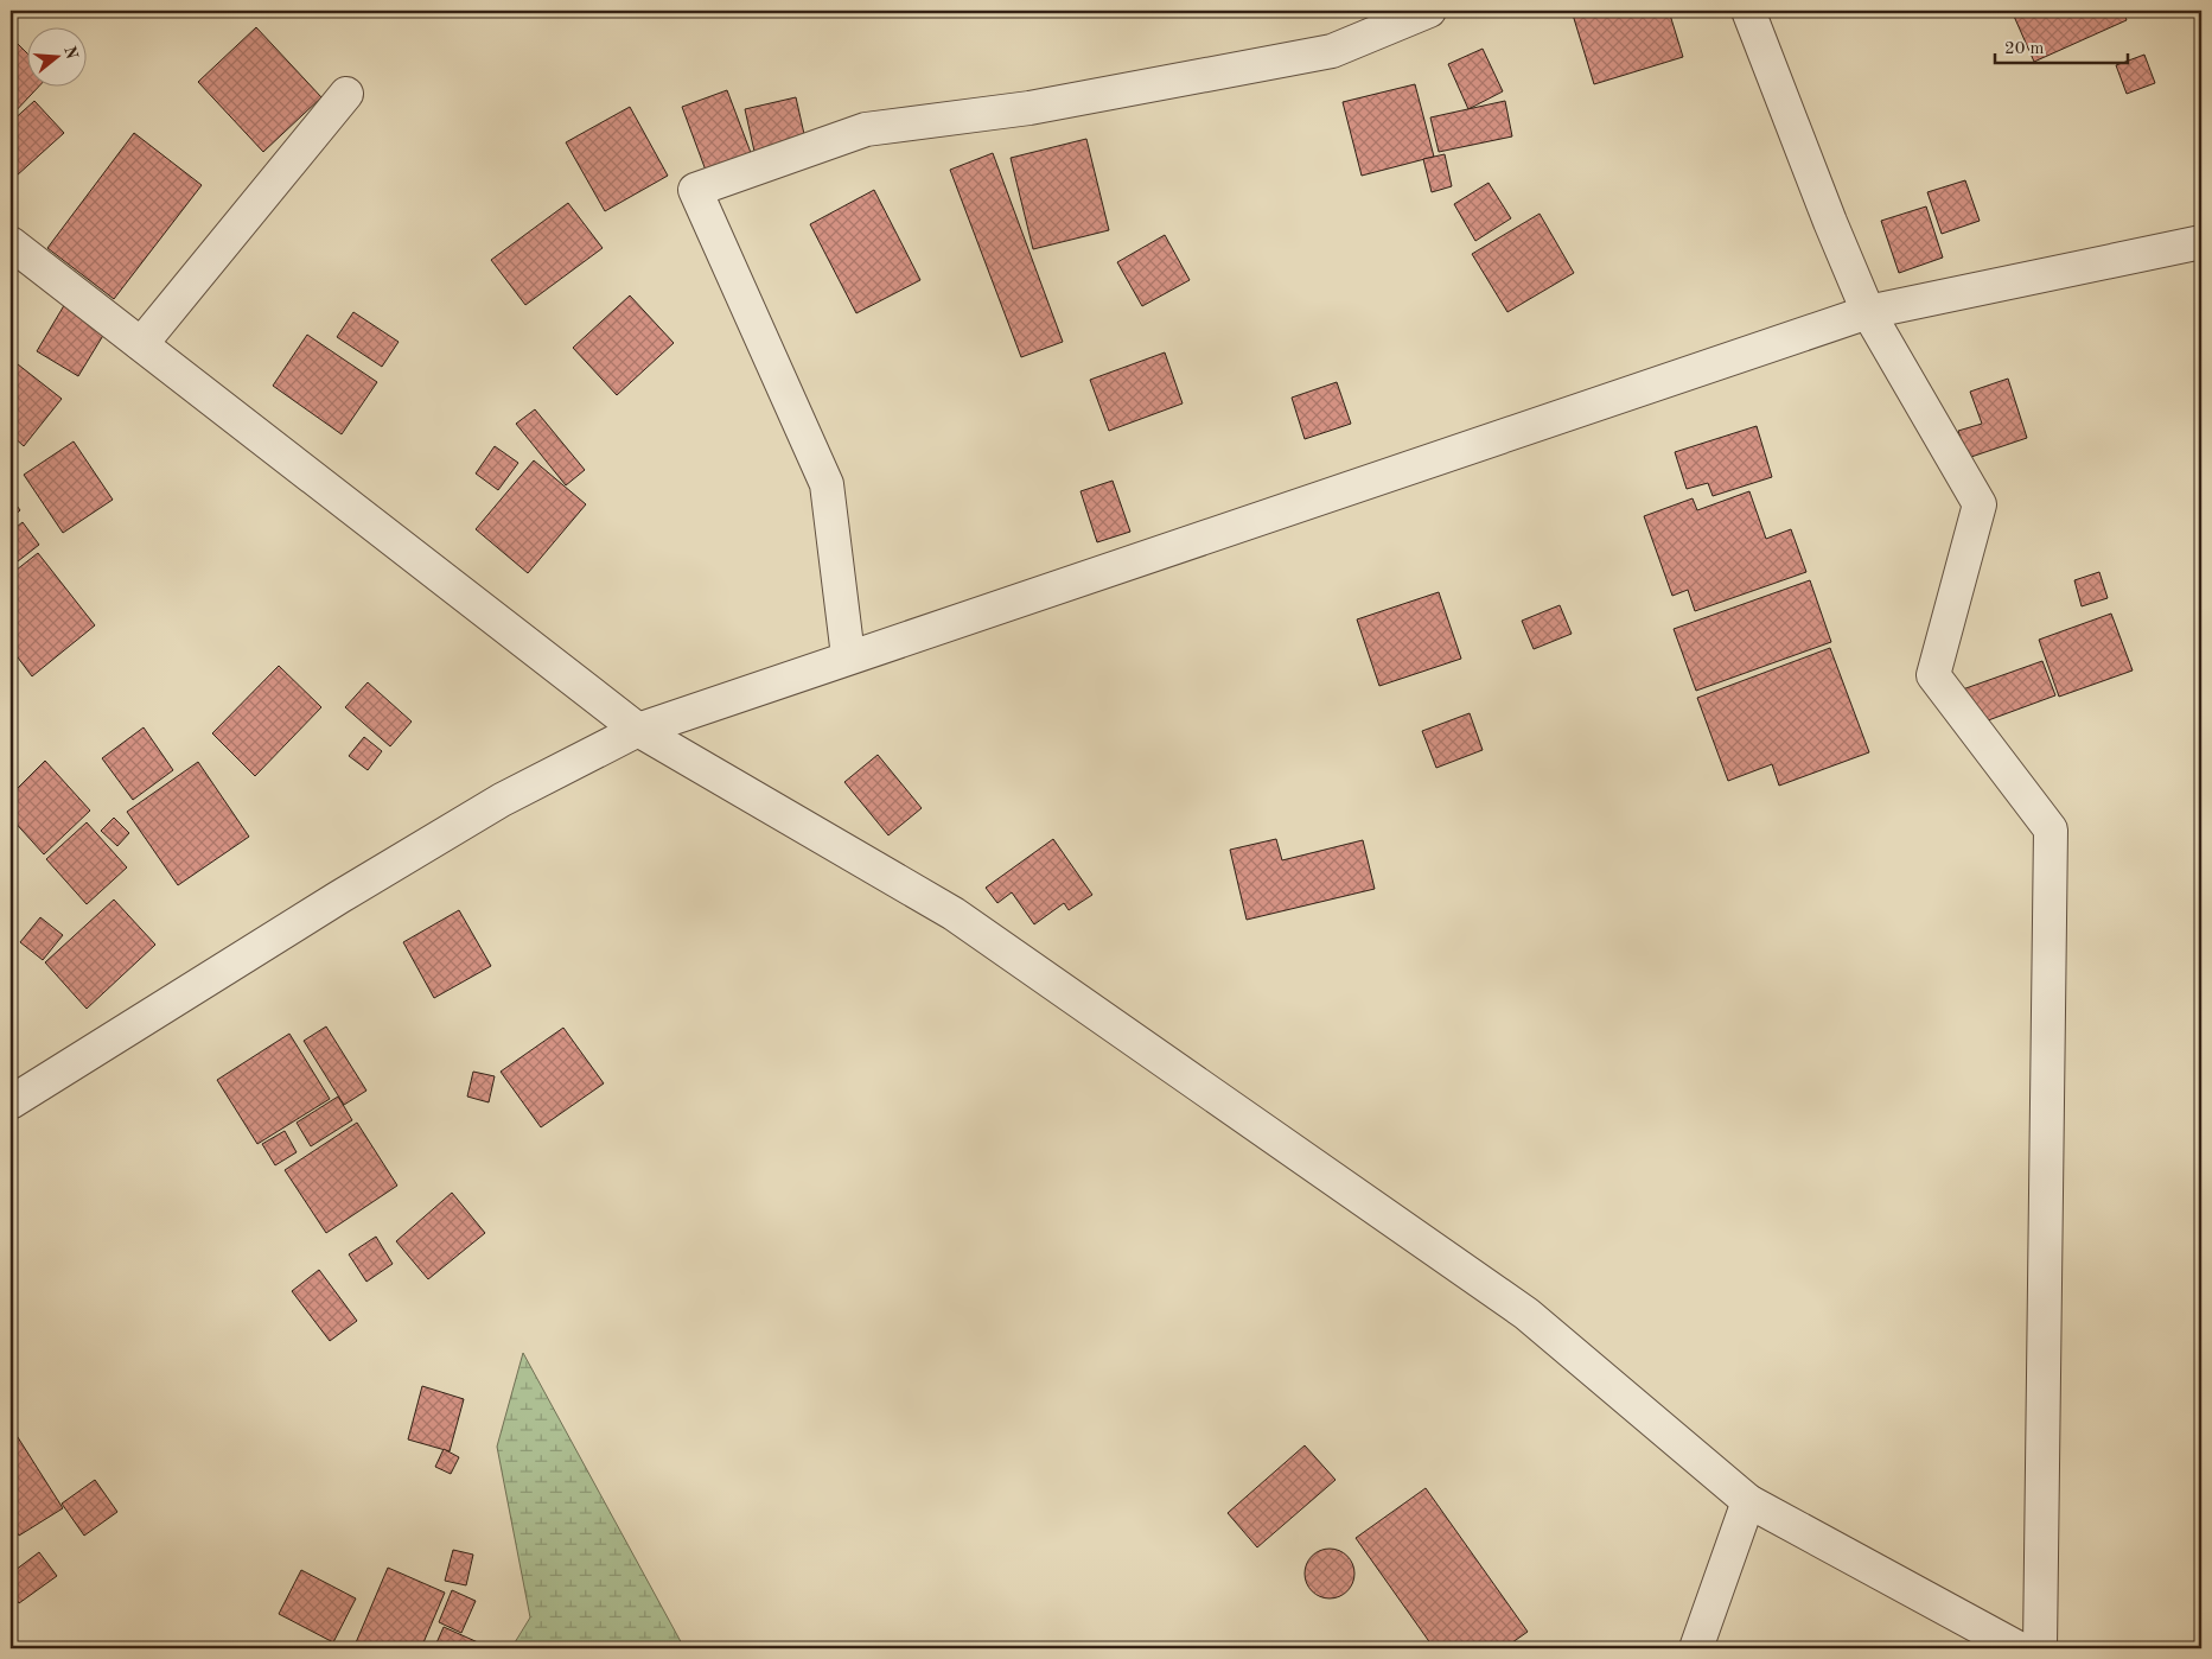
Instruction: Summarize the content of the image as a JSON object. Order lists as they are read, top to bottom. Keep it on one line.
{"scale_bar":"20 m","north":"right"}
